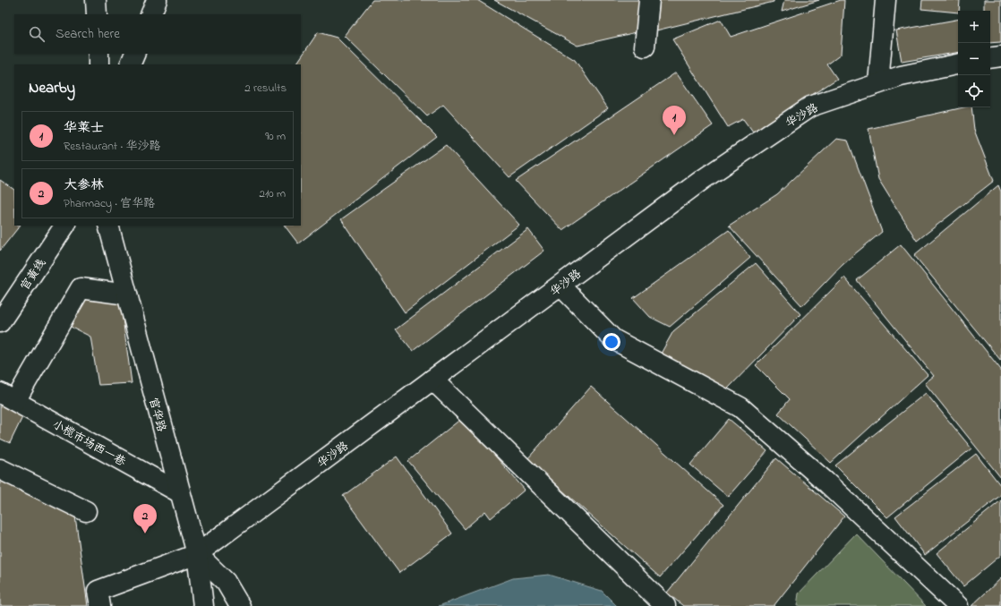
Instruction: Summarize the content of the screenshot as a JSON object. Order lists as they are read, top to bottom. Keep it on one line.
{"streets":{"street":["华沙路","官黄线","官华路","小榄市场西一巷"]},"crossings":[["华沙路","官华路"],["官华路","小榄市场西一巷"]],"page":{"map_buttons":["+","−"],"search":"Search here","heading":["Nearby","2 results"],"pins":["1","2"],"list":[{"mark":"1","name":"华莱士","note":"Restaurant · 华沙路","value":"90 m"},{"mark":"2","name":"大参林","note":"Pharmacy · 官华路","value":"210 m"}]}}
